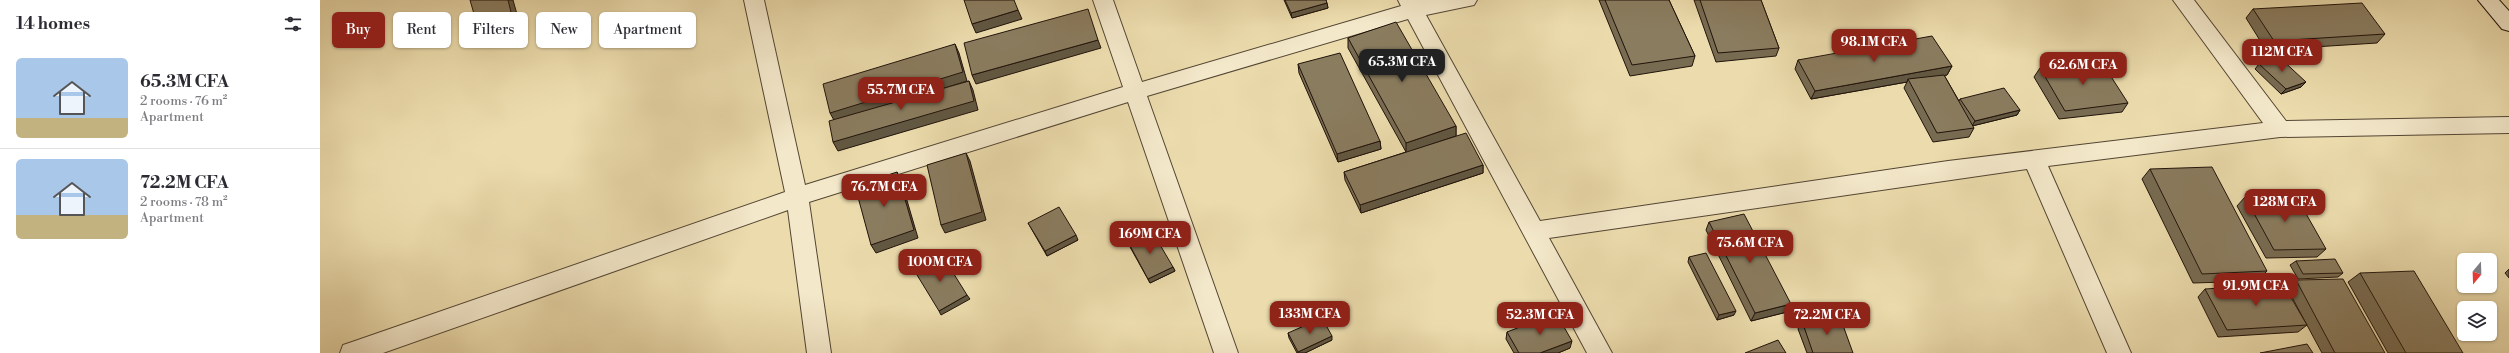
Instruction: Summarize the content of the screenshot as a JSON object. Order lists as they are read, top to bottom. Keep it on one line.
{"north":"bottom","page":{"heading":"14 homes","chip":["Buy","Rent","Filters","New","Apartment"],"price":["98.1M CFA","112M CFA","65.3M CFA","62.6M CFA","55.7M CFA","76.7M CFA","128M CFA","169M CFA","75.6M CFA","100M CFA","91.9M CFA","133M CFA","52.3M CFA","72.2M CFA"],"list":[{"name":"65.3M CFA","note":"2 rooms · 76 m² · Apartment"},{"name":"72.2M CFA","note":"2 rooms · 78 m² · Apartment"}]}}
